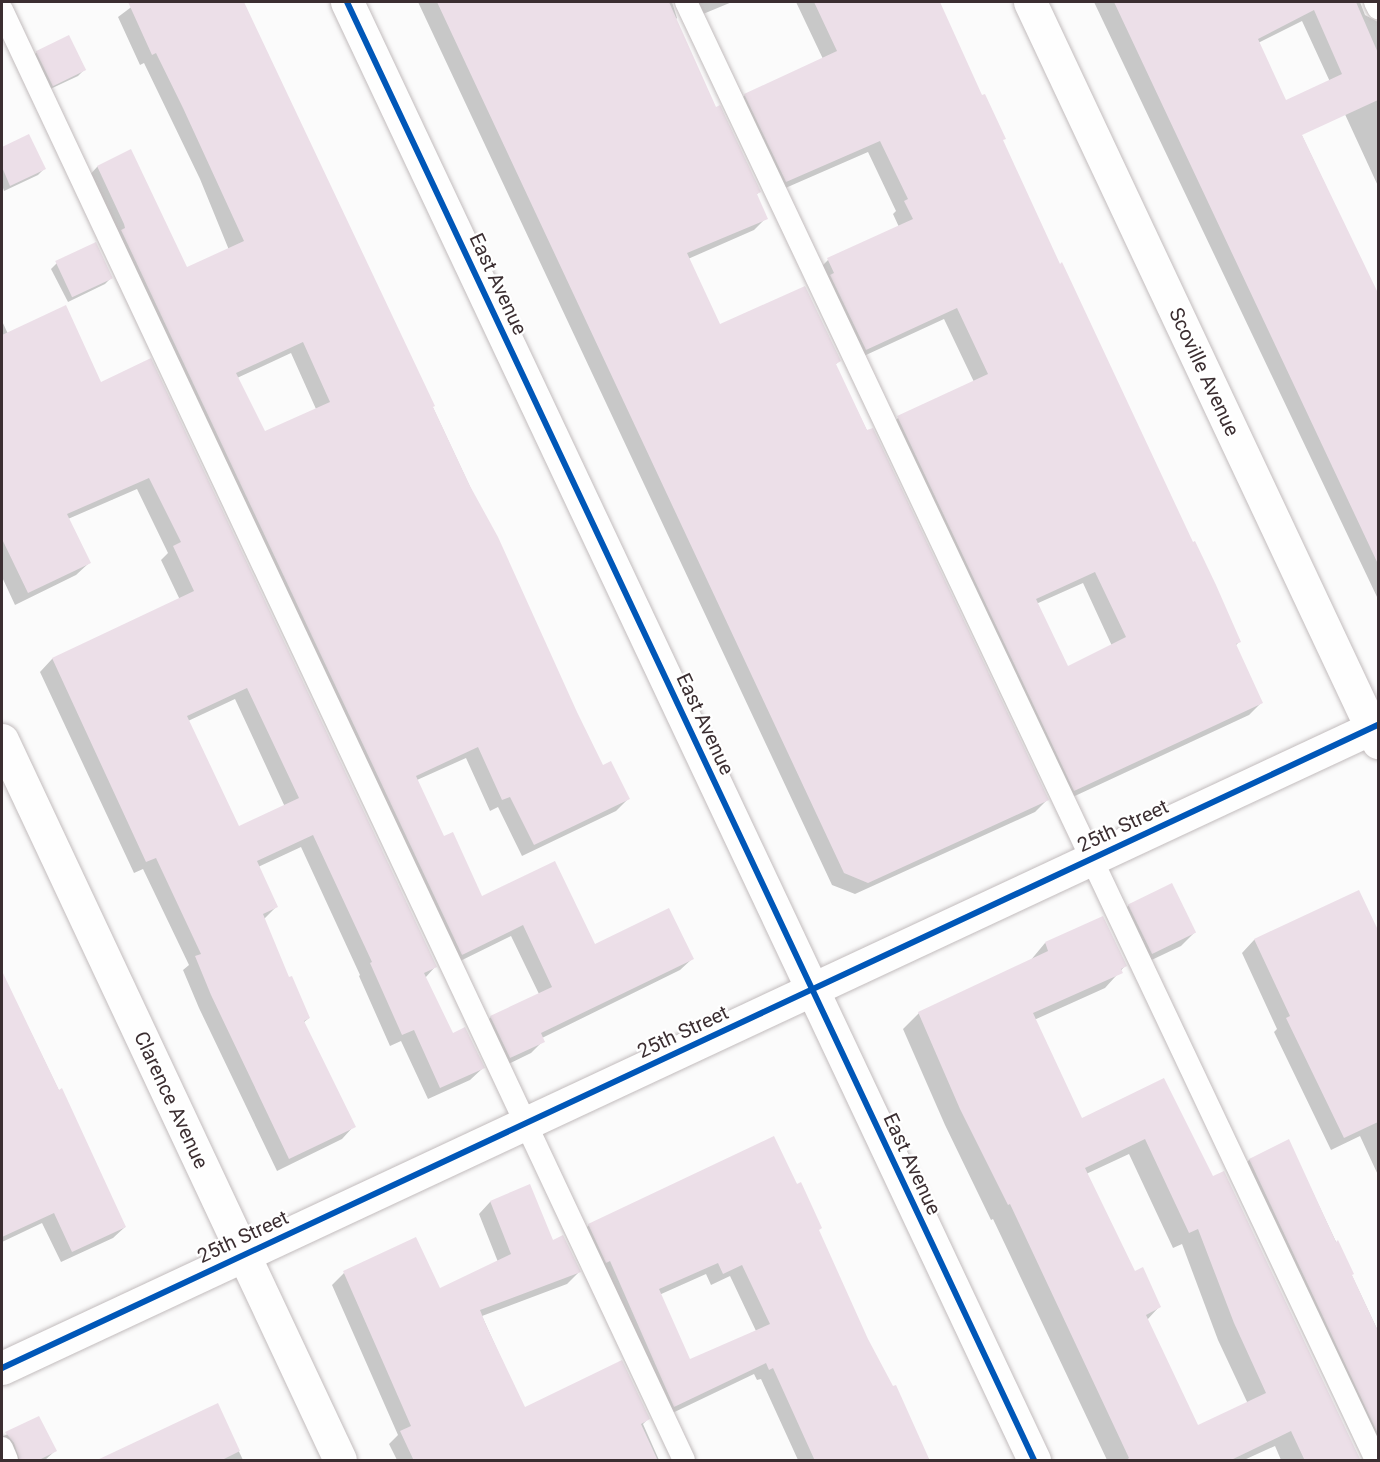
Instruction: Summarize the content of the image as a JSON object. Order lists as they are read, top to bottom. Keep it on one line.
{"streets":{"street":["East Avenue","Scoville Avenue","25th Street","Clarence Avenue"]},"crossings":[["East Avenue","25th Street"],["Scoville Avenue","25th Street"],["25th Street","Clarence Avenue"]]}
